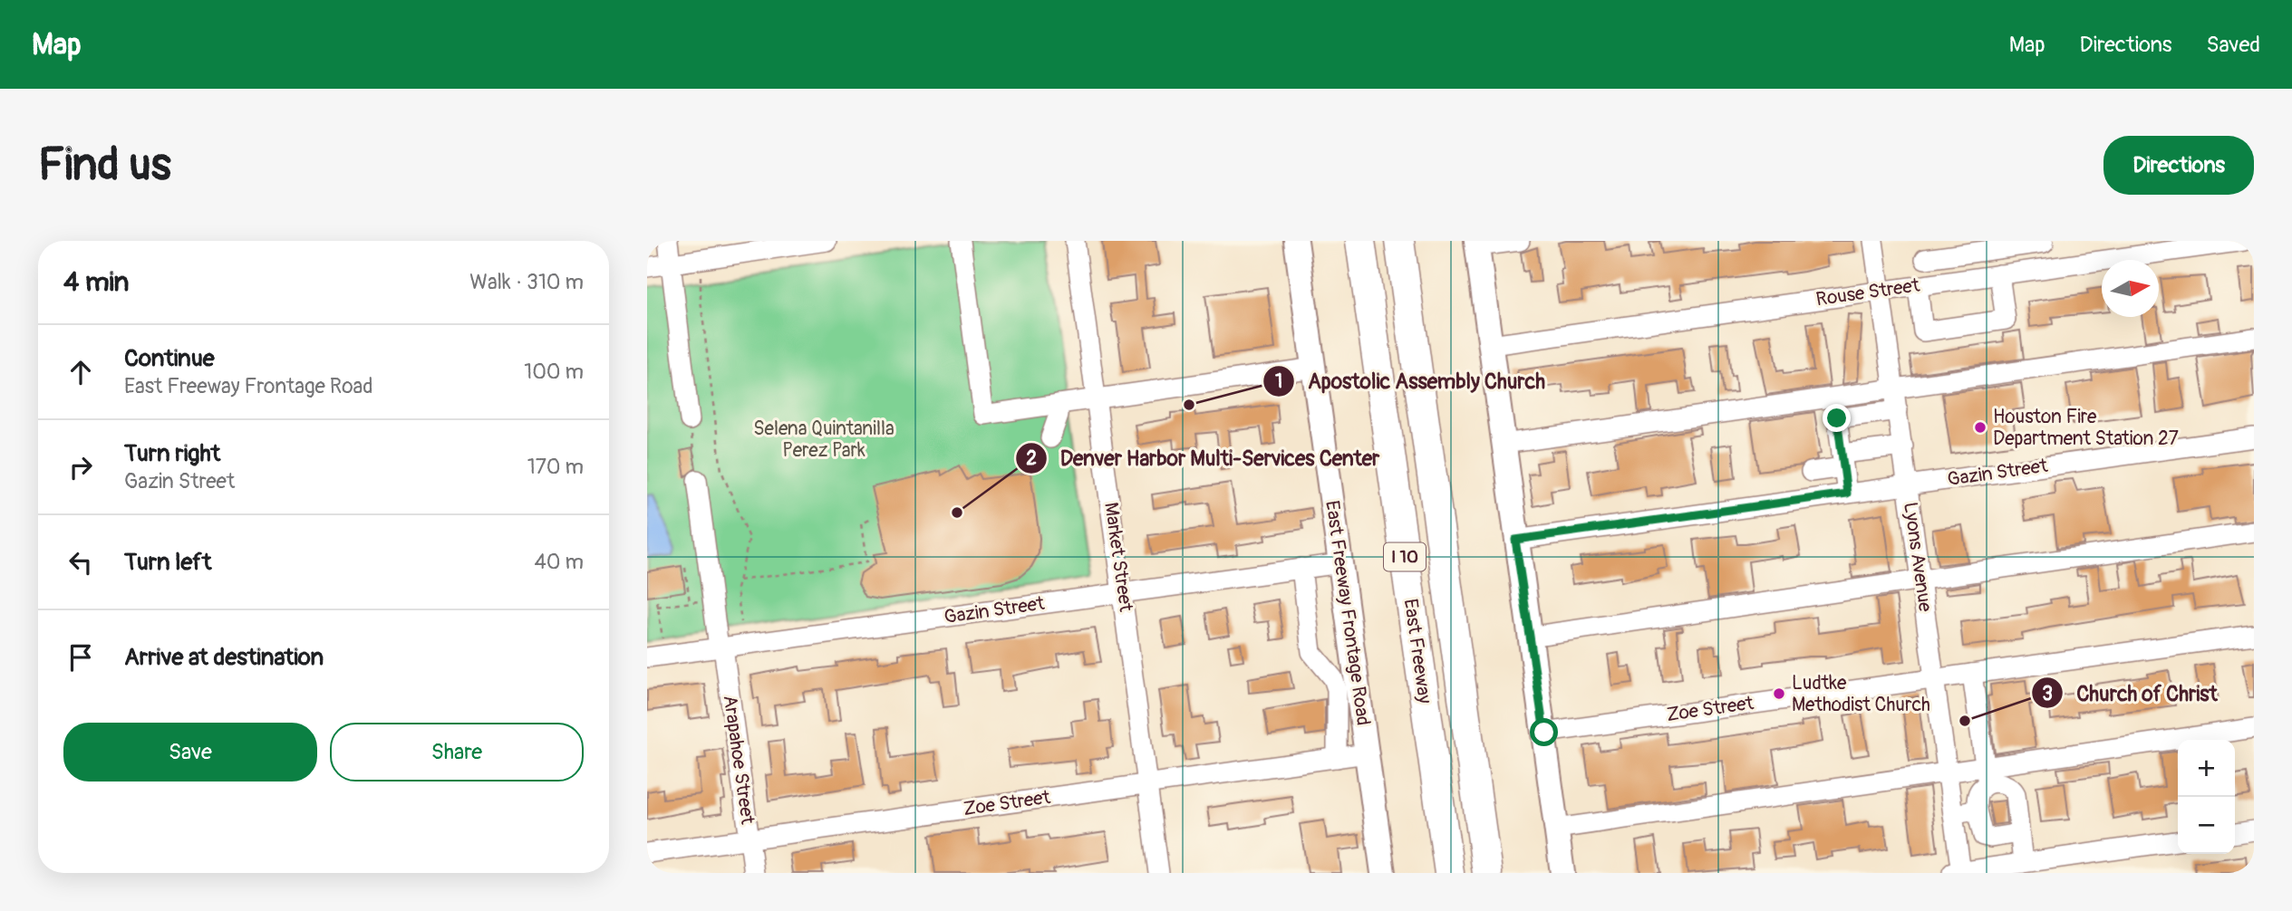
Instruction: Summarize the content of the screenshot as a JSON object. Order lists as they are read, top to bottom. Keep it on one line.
{"streets":{"highway":["I 10","East Freeway"],"main road":["East Freeway Frontage Road"],"street":["Rouse Street","Gazin Street","Market Street","Lyons Avenue","Zoe Street","Arapahoe Street"]},"crossings":[["Rouse Street","Lyons Avenue"],["Gazin Street","Market Street"],["Gazin Street","Lyons Avenue"],["Gazin Street","East Freeway Frontage Road"],["Gazin Street","Arapahoe Street"],["Market Street","Zoe Street"],["Lyons Avenue","Zoe Street"],["East Freeway Frontage Road","Zoe Street"],["Zoe Street","Arapahoe Street"]],"parks":["Selena Quintanilla Perez Park"],"places":["Apostolic Assembly Church","Houston Fire Department Station 27","Denver Harbor Multi-Services Center","Ludtke Methodist Church","Church of Christ"],"north":"right","page":{"header":"Map","nav":["Map","Directions","Saved"],"buttons":["Directions",["Save","Share"]],"title":"Find us","heading":["4 min","Walk · 310 m"],"list":[["Continue","East Freeway Frontage Road","100 m"],["Turn right","Gazin Street","170 m"],["Turn left","40 m"],"Arrive at destination"],"map_buttons":["+","−"]}}
